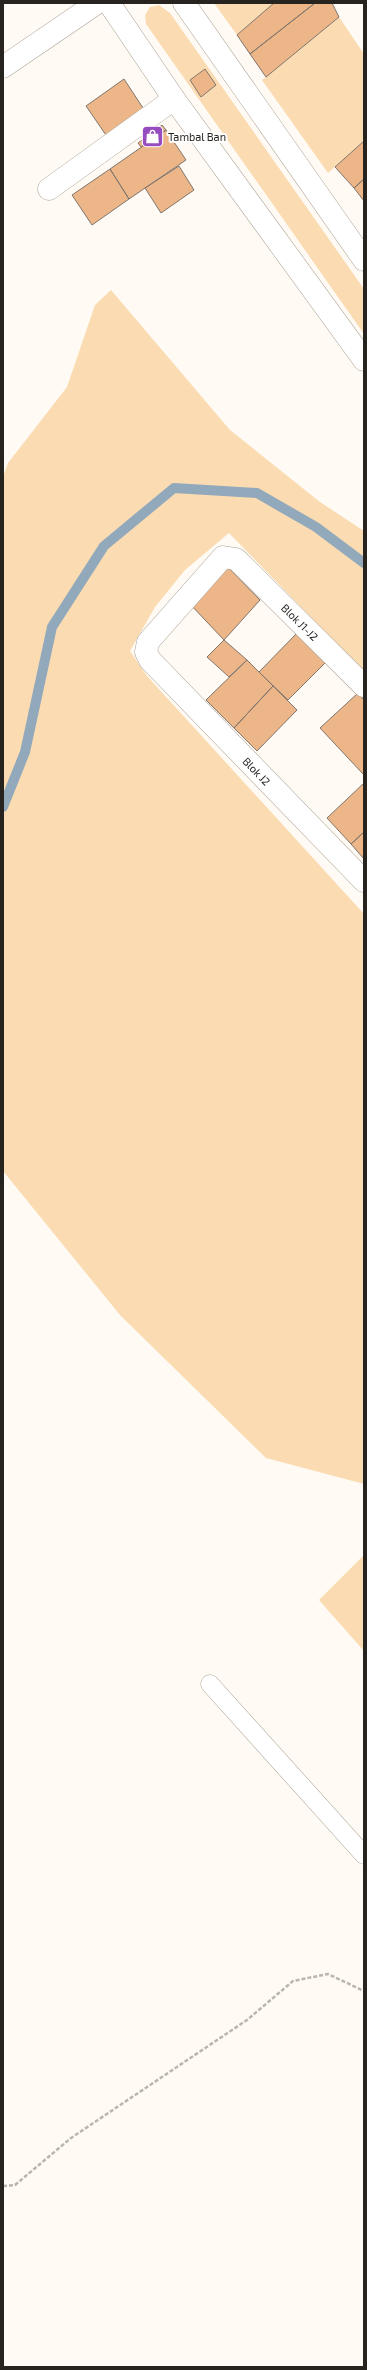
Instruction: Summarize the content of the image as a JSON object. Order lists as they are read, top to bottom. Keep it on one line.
{"streets":{"street":["Blok J1-J2","Blok J2"]},"crossings":[["Blok J1-J2","Blok J2"]],"places":{"shop":["Tambal Ban"]}}
